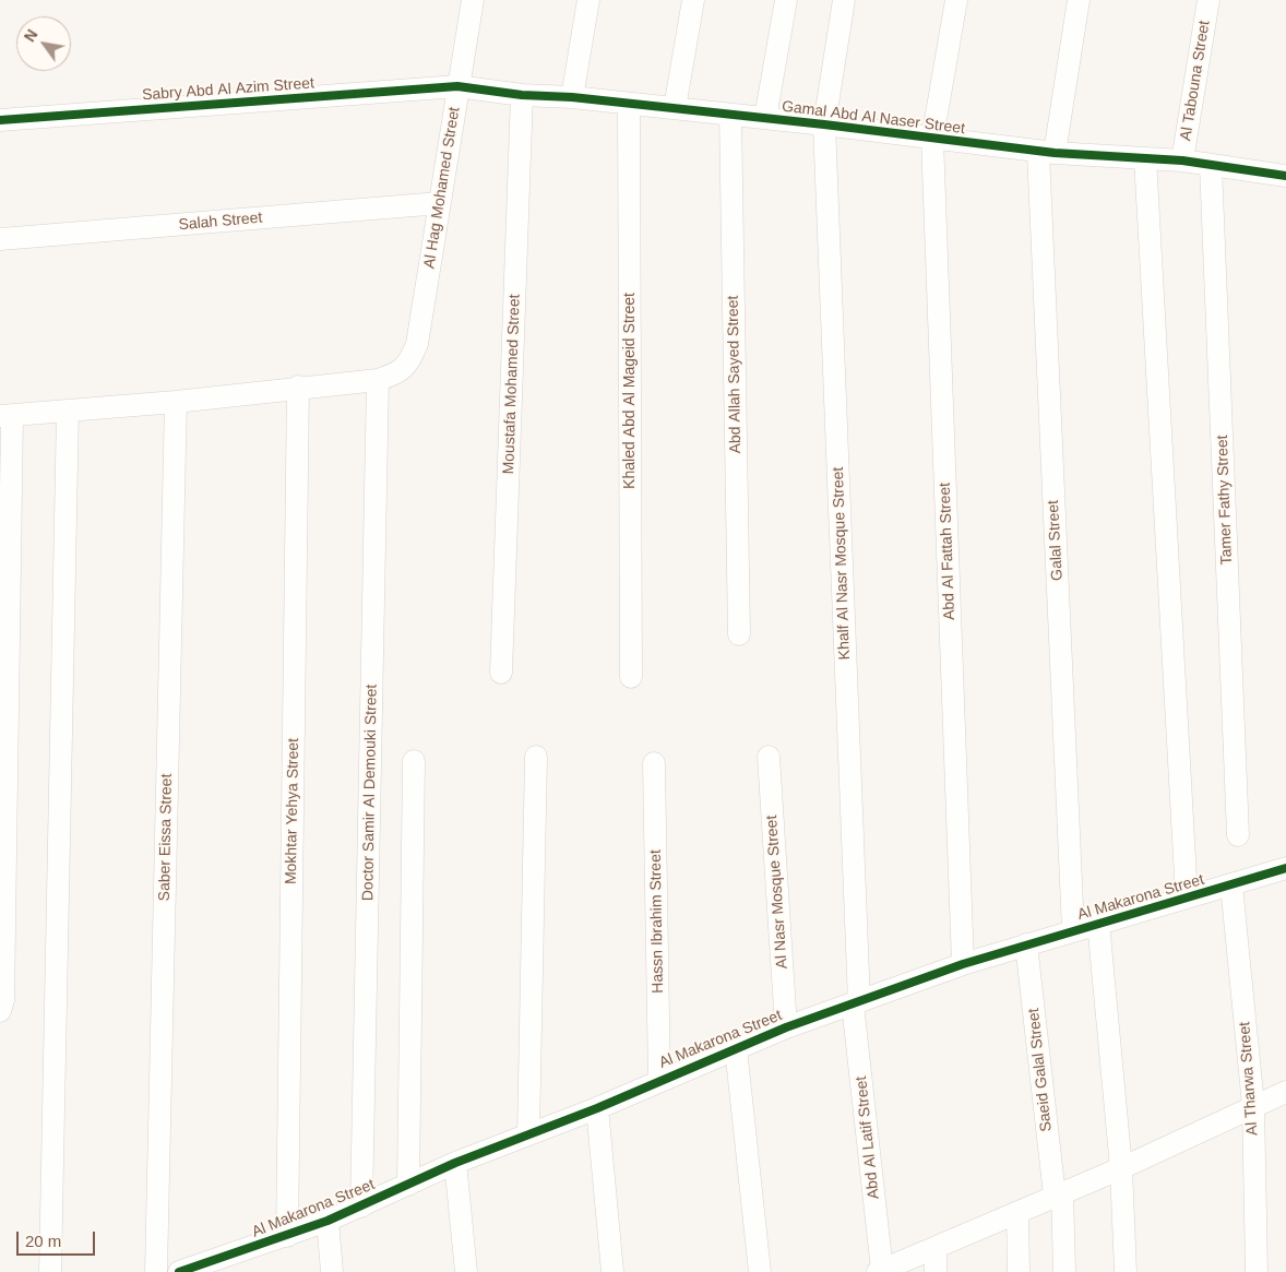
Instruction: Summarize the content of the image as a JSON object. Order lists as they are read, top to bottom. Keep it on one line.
{"streets":{"street":["Al Tabouna Street","Sabry Abd Al Azim Street","Gamal Abd Al Naser Street","Al Hag Mohamed Street","Salah Street","Abd Allah Sayed Street","Moustafa Mohamed Street","Khaled Abd Al Mageid Street","Tamer Fathy Street","Galal Street","Abd Al Fattah Street","Khalf Al Nasr Mosque Street","Doctor Samir Al Demouki Street","Mokhtar Yehya Street","Saber Eissa Street","Al Nasr Mosque Street","Al Makarona Street","Hassn Ibrahim Street","Saeid Galal Street","Al Tharwa Street","Abd Al Latif Street"]},"crossings":[["Al Tabouna Street","Gamal Abd Al Naser Street"],["Sabry Abd Al Azim Street","Gamal Abd Al Naser Street"],["Sabry Abd Al Azim Street","Al Hag Mohamed Street"],["Gamal Abd Al Naser Street","Al Hag Mohamed Street"],["Gamal Abd Al Naser Street","Abd Allah Sayed Street"],["Gamal Abd Al Naser Street","Moustafa Mohamed Street"],["Gamal Abd Al Naser Street","Khaled Abd Al Mageid Street"],["Gamal Abd Al Naser Street","Tamer Fathy Street"],["Gamal Abd Al Naser Street","Galal Street"],["Gamal Abd Al Naser Street","Abd Al Fattah Street"],["Gamal Abd Al Naser Street","Khalf Al Nasr Mosque Street"],["Al Hag Mohamed Street","Salah Street"],["Al Hag Mohamed Street","Doctor Samir Al Demouki Street"],["Al Hag Mohamed Street","Mokhtar Yehya Street"],["Al Hag Mohamed Street","Saber Eissa Street"],["Galal Street","Al Makarona Street"],["Abd Al Fattah Street","Al Makarona Street"],["Khalf Al Nasr Mosque Street","Al Makarona Street"],["Khalf Al Nasr Mosque Street","Abd Al Latif Street"],["Doctor Samir Al Demouki Street","Al Makarona Street"],["Mokhtar Yehya Street","Al Makarona Street"],["Al Nasr Mosque Street","Al Makarona Street"],["Al Makarona Street","Hassn Ibrahim Street"],["Al Makarona Street","Saeid Galal Street"],["Al Makarona Street","Al Tharwa Street"],["Al Makarona Street","Abd Al Latif Street"]],"scale_bar":"20 m","north":"top left"}
